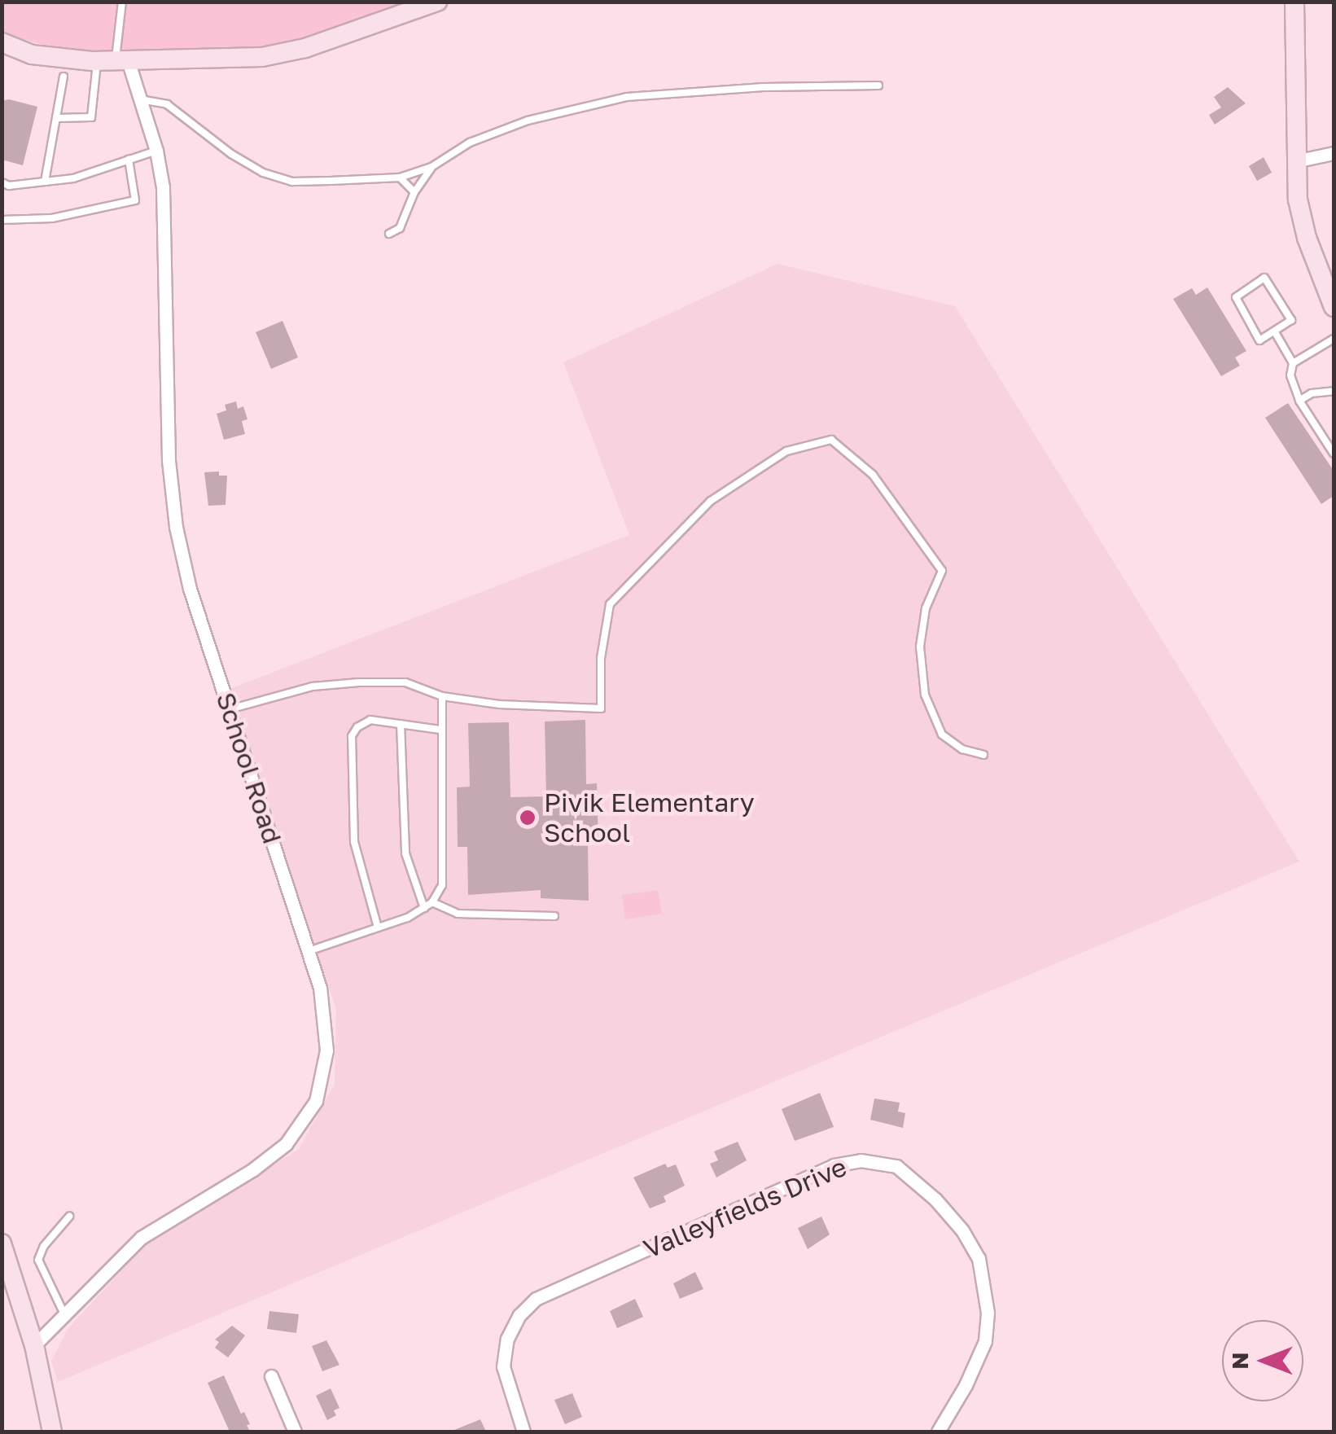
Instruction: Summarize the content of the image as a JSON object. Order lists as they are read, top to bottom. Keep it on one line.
{"streets":{"street":["School Road","Valleyfields Drive"]},"places":["Pivik Elementary School"],"north":"left"}
